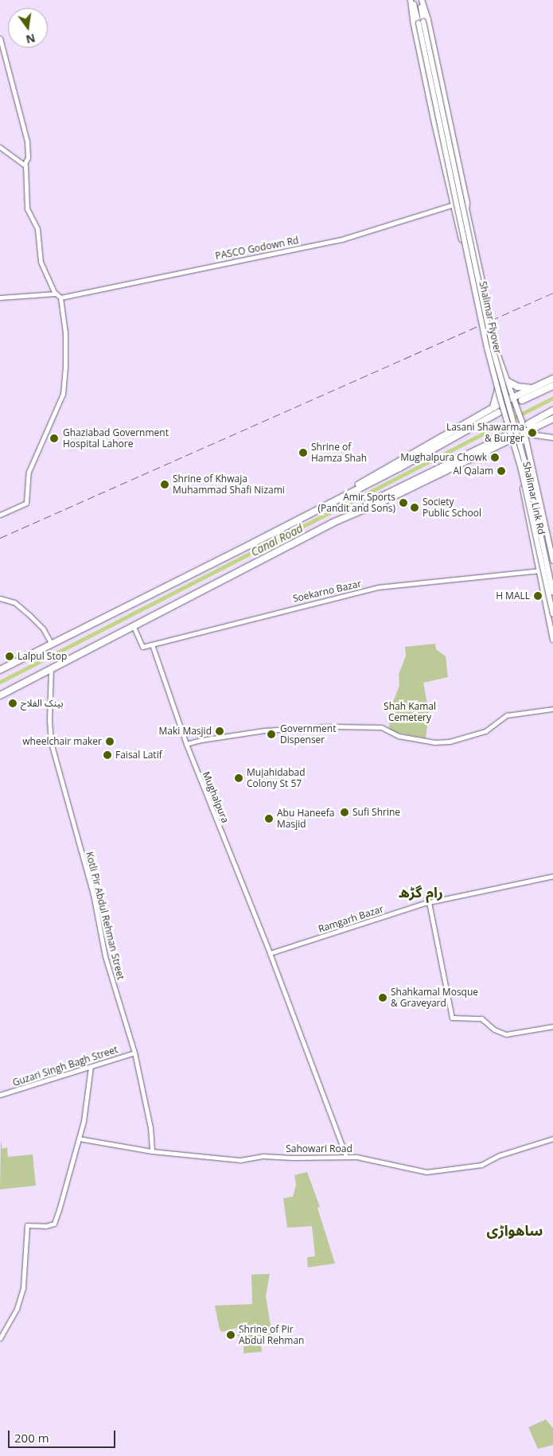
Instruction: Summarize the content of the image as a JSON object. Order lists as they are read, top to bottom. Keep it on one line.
{"streets":{"main road":["Shalimar Flyover","Shalimar Link Rd"],"street":["PASCO Godown Rd","Soekarno Bazar","Mughalpura","Kotli Pir Abdul Rehman Street","Ramgarh Bazar","Guzari Singh Bagh Street","Sahowari Road"]},"crossings":[["PASCO Godown Rd","Shalimar Link Rd"],["Shalimar Link Rd","Soekarno Bazar"],["Soekarno Bazar","Mughalpura"],["Mughalpura","Ramgarh Bazar"],["Mughalpura","Sahowari Road"],["Kotli Pir Abdul Rehman Street","Guzari Singh Bagh Street"],["Kotli Pir Abdul Rehman Street","Sahowari Road"]],"districts":["رام گڑھ","ساھواڑی"],"water":["Canal Road"],"parks":["Shah Kamal Cemetery"],"places":["Lasani Shawarma & Burger","Ghaziabad Government Hospital Lahore","Shrine of Hamza Shah","Mughalpura Chowk","Al Qalam","Shrine of Khwaja Muhammad Shafi Nizami","Amir Sports (Pandit and Sons)","Society Public School","H MALL","Lalpul Stop","بینک الفلاح","Maki Masjid","Government Dispenser","wheelchair maker","Faisal Latif","Mujahidabad Colony St 57","Sufi Shrine","Abu Haneefa Masjid","Shahkamal Mosque & Graveyard","Shrine of Pir Abdul Rehman"],"scale_bar":"200 m","north":"bottom"}
